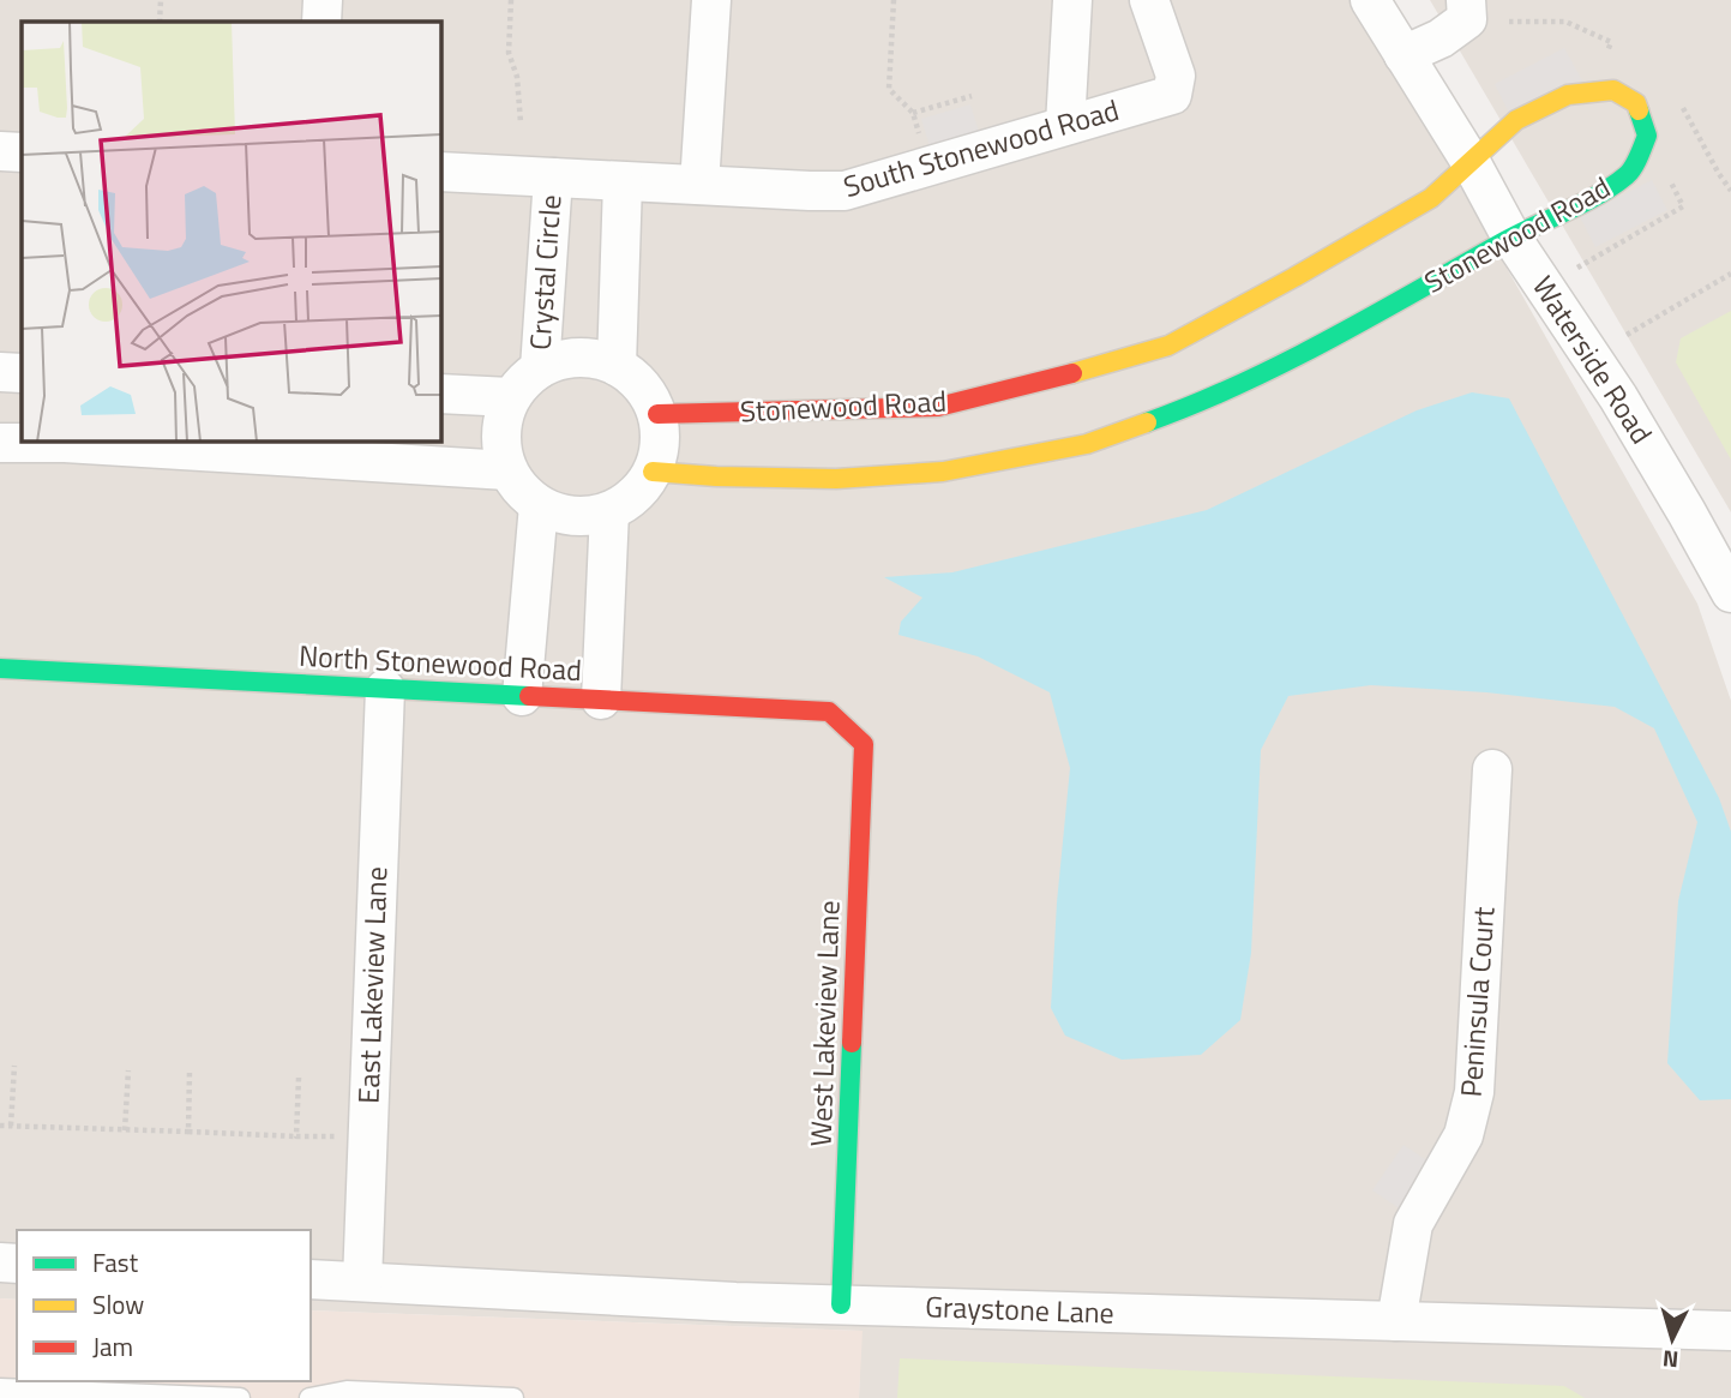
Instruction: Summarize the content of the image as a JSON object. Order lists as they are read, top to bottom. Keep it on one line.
{"streets":{"street":["South Stonewood Road","Stonewood Road","Crystal Circle","Waterside Road","North Stonewood Road","East Lakeview Lane","Peninsula Court","West Lakeview Lane","Graystone Lane"]},"crossings":[["South Stonewood Road","Crystal Circle"],["Stonewood Road","Crystal Circle"],["Stonewood Road","Waterside Road"],["North Stonewood Road","East Lakeview Lane"],["North Stonewood Road","West Lakeview Lane"],["East Lakeview Lane","Graystone Lane"],["Peninsula Court","Graystone Lane"],["West Lakeview Lane","Graystone Lane"]],"legend":["Fast","Slow","Jam"],"north":"bottom"}
